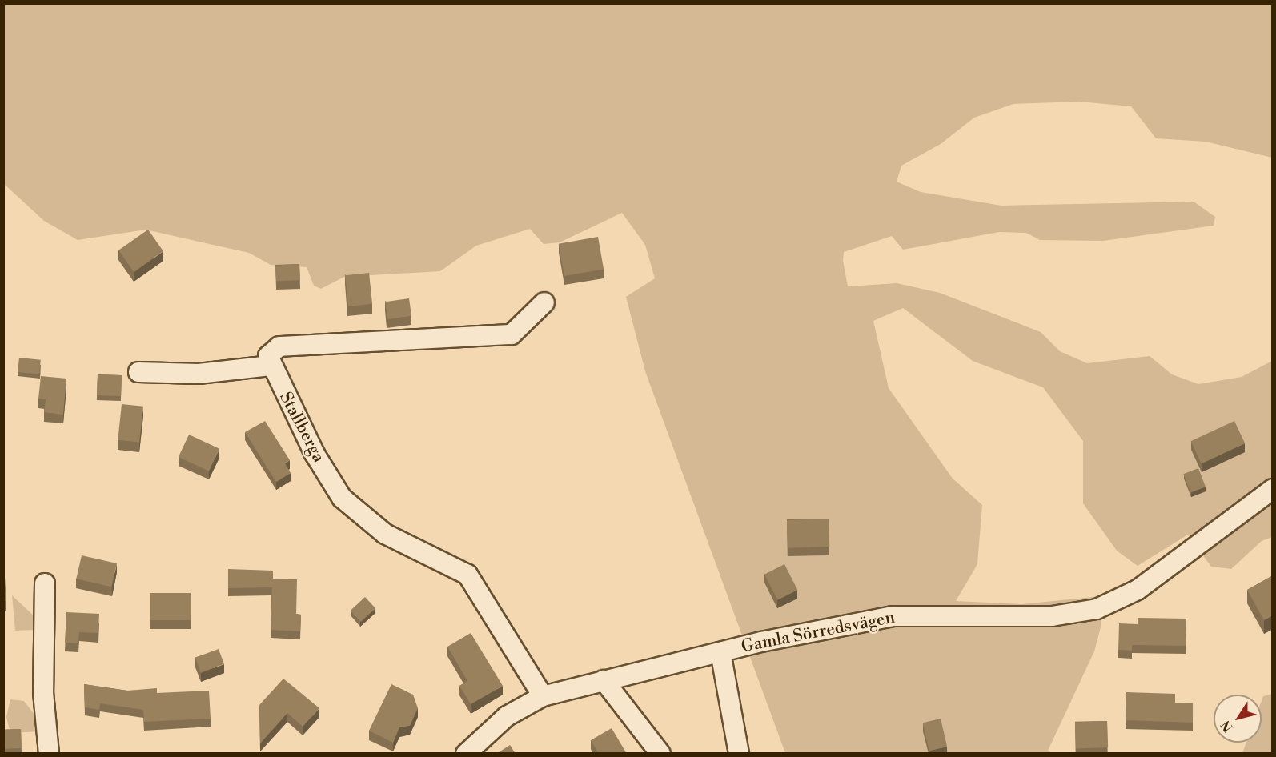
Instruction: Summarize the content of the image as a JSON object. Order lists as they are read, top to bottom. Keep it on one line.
{"streets":{"street":["Stallberga","Gamla Sörredsvägen"]},"crossings":[["Stallberga","Gamla Sörredsvägen"]],"north":"bottom left"}
